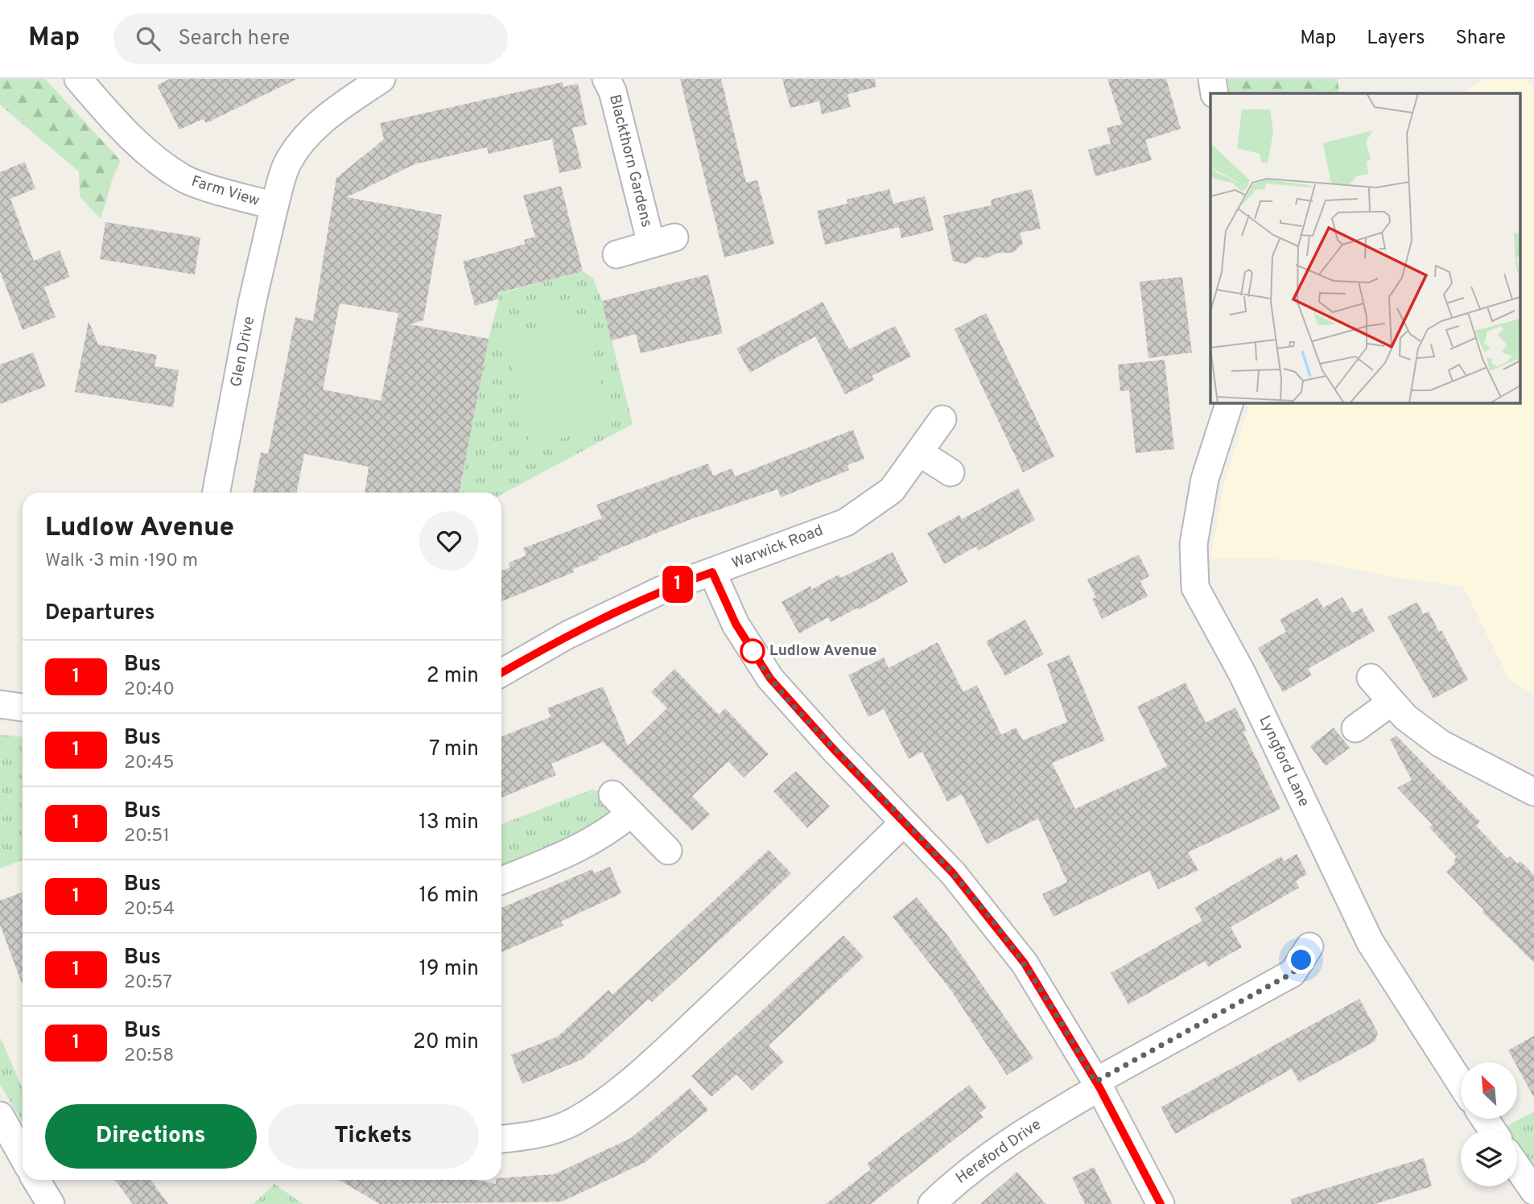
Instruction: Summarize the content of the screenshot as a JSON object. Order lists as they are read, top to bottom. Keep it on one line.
{"streets":{"street":["Blackthorn Gardens","Farm View","Glen Drive","Warwick Road","Lyngford Lane","Hereford Drive"]},"crossings":[["Farm View","Glen Drive"]],"places":["Ludlow Avenue"],"lines":["bus line 1"],"north":"top left","page":{"header":"Map","search":"Search here","nav":["Map","Layers","Share"],"on_map":"1","heading":[["Ludlow Avenue","Walk · 3 min · 190 m"],"Departures"],"list":[{"mark":"1","name":"Bus","note":"20:40","value":"2 min"},{"mark":"1","name":"Bus","note":"20:45","value":"7 min"},{"mark":"1","name":"Bus","note":"20:51","value":"13 min"},{"mark":"1","name":"Bus","note":"20:54","value":"16 min"},{"mark":"1","name":"Bus","note":"20:57","value":"19 min"},{"mark":"1","name":"Bus","note":"20:58","value":"20 min"}],"buttons":["Directions","Tickets"]}}
